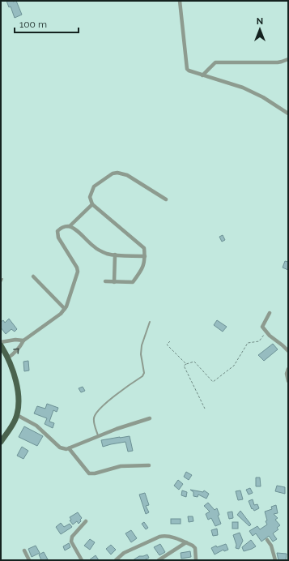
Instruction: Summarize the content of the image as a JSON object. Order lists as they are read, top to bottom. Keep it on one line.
{"scale_bar":"100 m","north":"top"}
